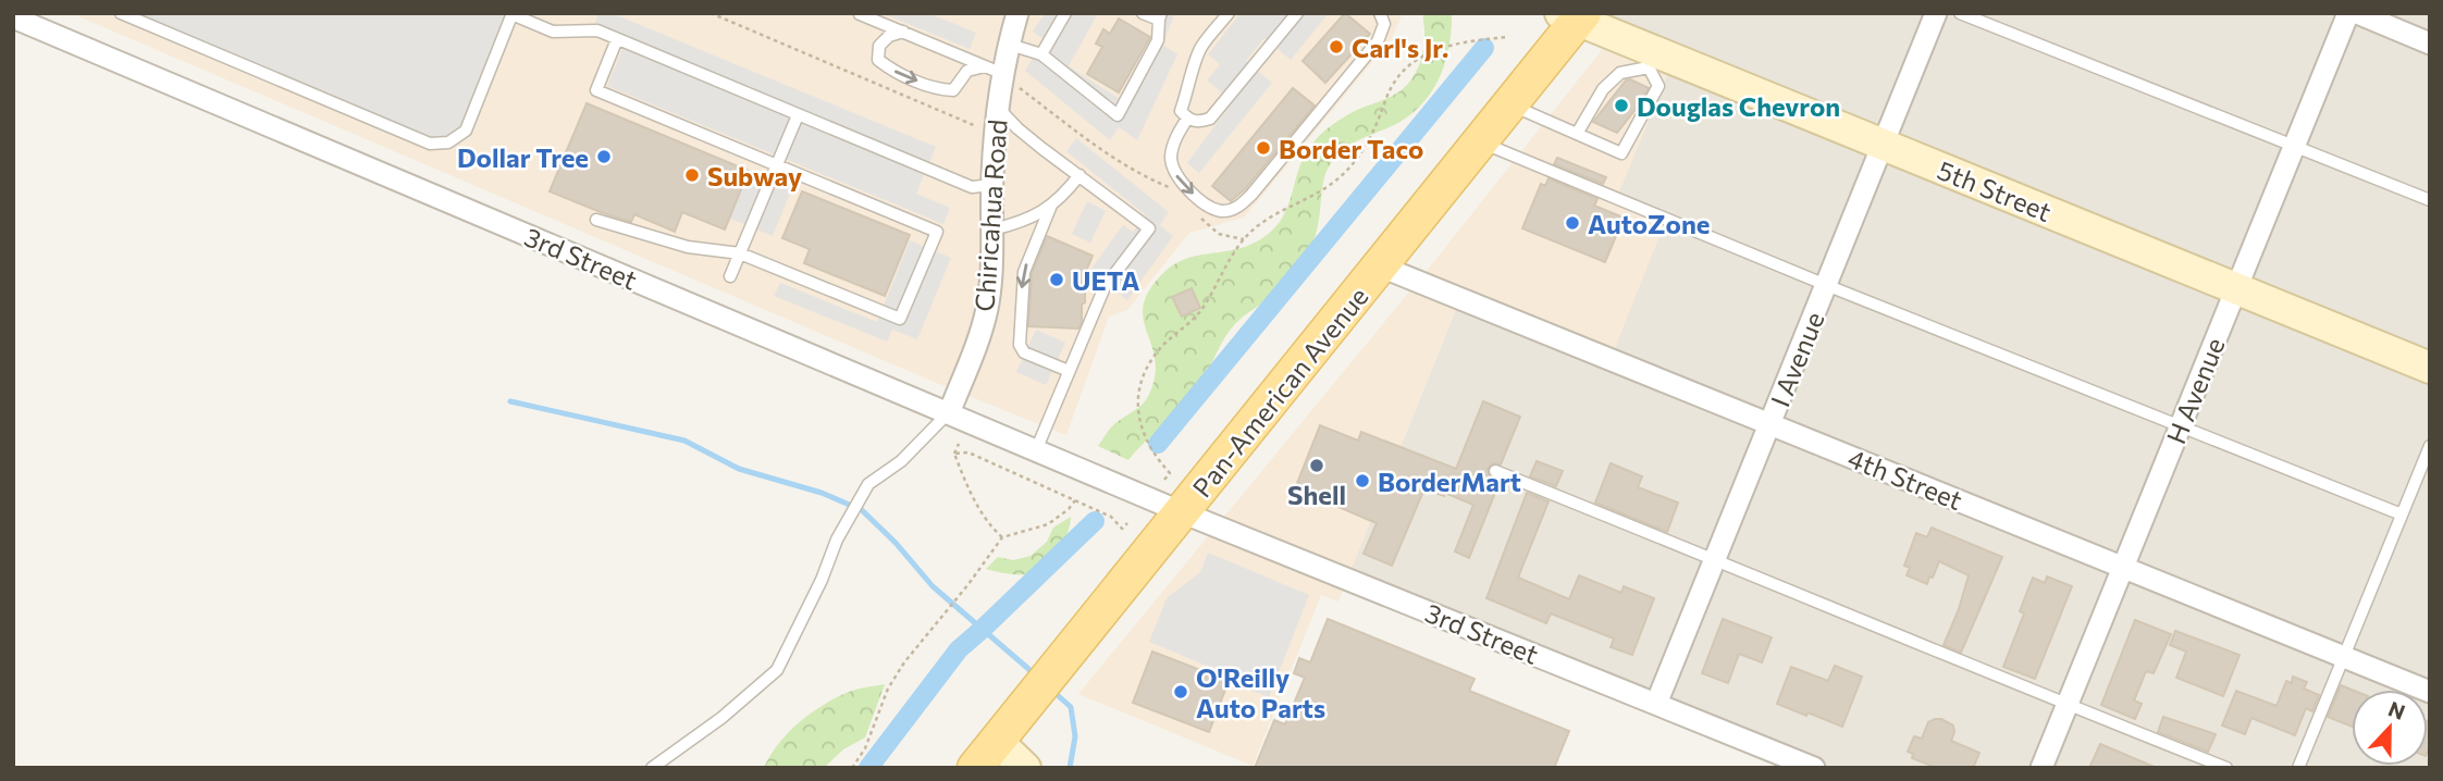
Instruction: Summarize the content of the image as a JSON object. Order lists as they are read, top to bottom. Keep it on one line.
{"streets":{"main road":["Pan-American Avenue"],"street":["5th Street","Chiricahua Road","3rd Street","I Avenue","H Avenue","4th Street"]},"crossings":[["5th Street","I Avenue"],["5th Street","H Avenue"],["5th Street","Pan-American Avenue"],["Chiricahua Road","3rd Street"],["3rd Street","I Avenue"],["3rd Street","Pan-American Avenue"],["I Avenue","4th Street"],["H Avenue","4th Street"],["Pan-American Avenue","4th Street"]],"places":["Carl's Jr.","Douglas Chevron","Border Taco","Dollar Tree","Subway","AutoZone","UETA","Shell","BorderMart","O'Reilly Auto Parts"],"north":"top"}
